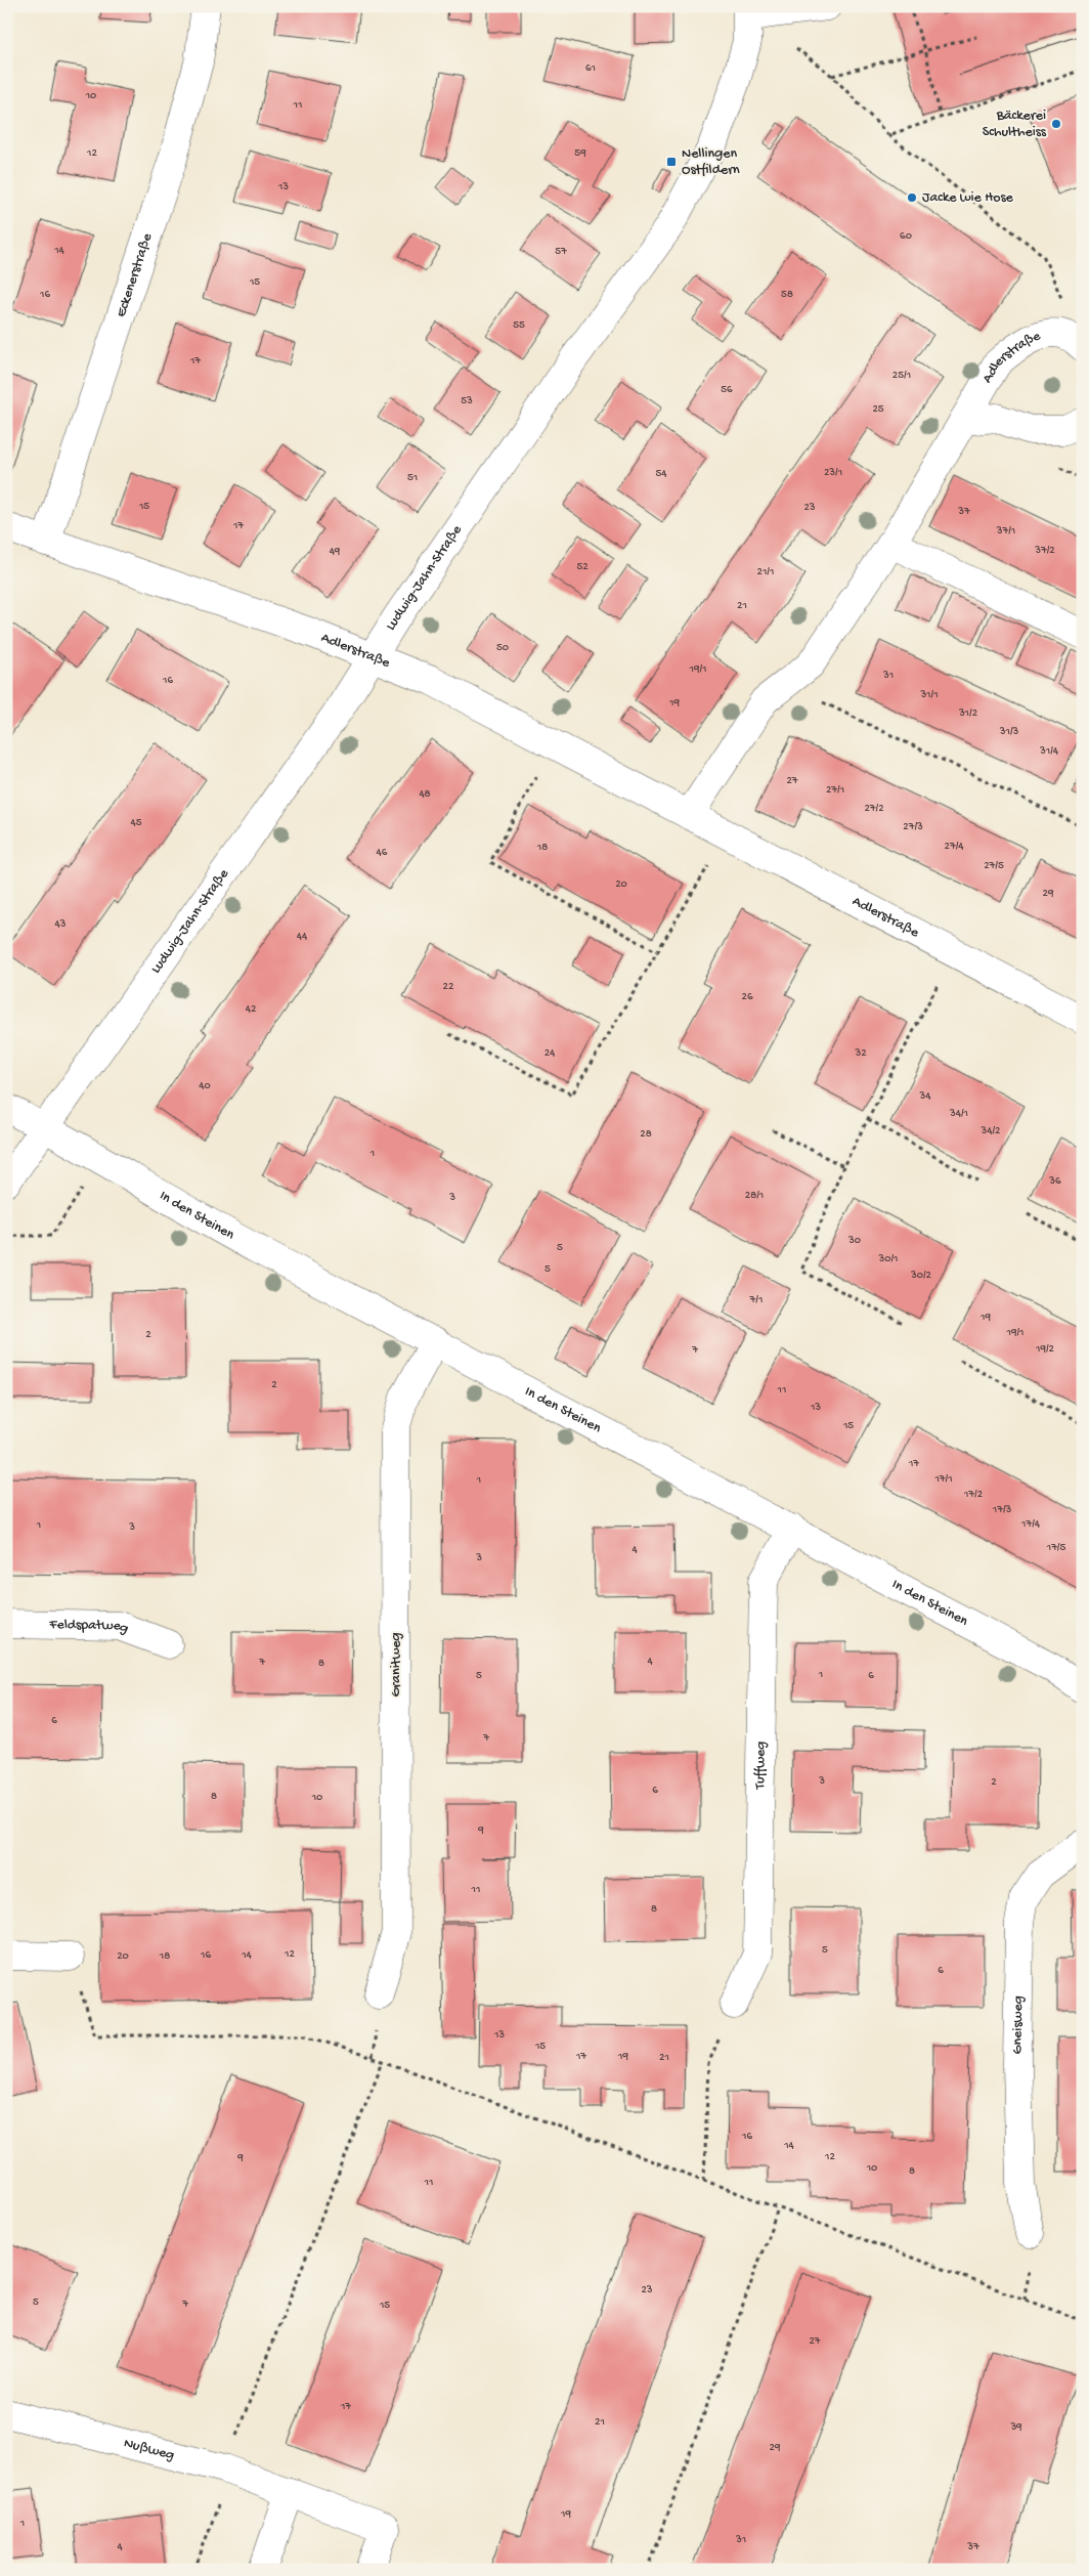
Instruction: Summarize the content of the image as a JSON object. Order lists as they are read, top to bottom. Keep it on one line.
{"streets":{"street":["Eckenerstraße","Adlerstraße","Ludwig-Jahn-Straße","In den Steinen","Feldspatweg","Granitweg","Tuffweg","Gneisweg","Nußweg"]},"crossings":[["Eckenerstraße","Adlerstraße"],["Adlerstraße","Ludwig-Jahn-Straße"],["Ludwig-Jahn-Straße","In den Steinen"],["In den Steinen","Granitweg"],["In den Steinen","Tuffweg"]],"places":{"other":["Bäckerei Schultheiss","Jacke wie Hose"],"transit":["Nellingen Ostfildern"]},"house_numbers":["61","10","11","12","59","13","60","14","57","15","16","58","55","17","25/1","56","53","25","23/1","54","51","15","23","37","17","37/1","37/2","49","52","21/1","21","50","19/1","31","16","31/1","19","31/2","31/3","31/4","27","27/1","48","27/2","45","27/3","27/4","18","46","27/5","20","29","43","44","22","26","42","24","32","40","34","34/1","34/2","28","1","36","28/1","3","30","5","30/1","5","30/2","7/1","19","19/1","2","19/2","7","2","11","13","15","17","17/1","1","17/2","17/3","17/4","1","3","17/5","4","3","4","7","8","1","5","6","6","7","3","2","6","8","10","9","11","8","5","12","16","14","20","18","6","13","15","17","19","21","16","14","12","9","10","8","11","23","5","7","15","27","17","21","39","29","19","1","31","4","37"]}
